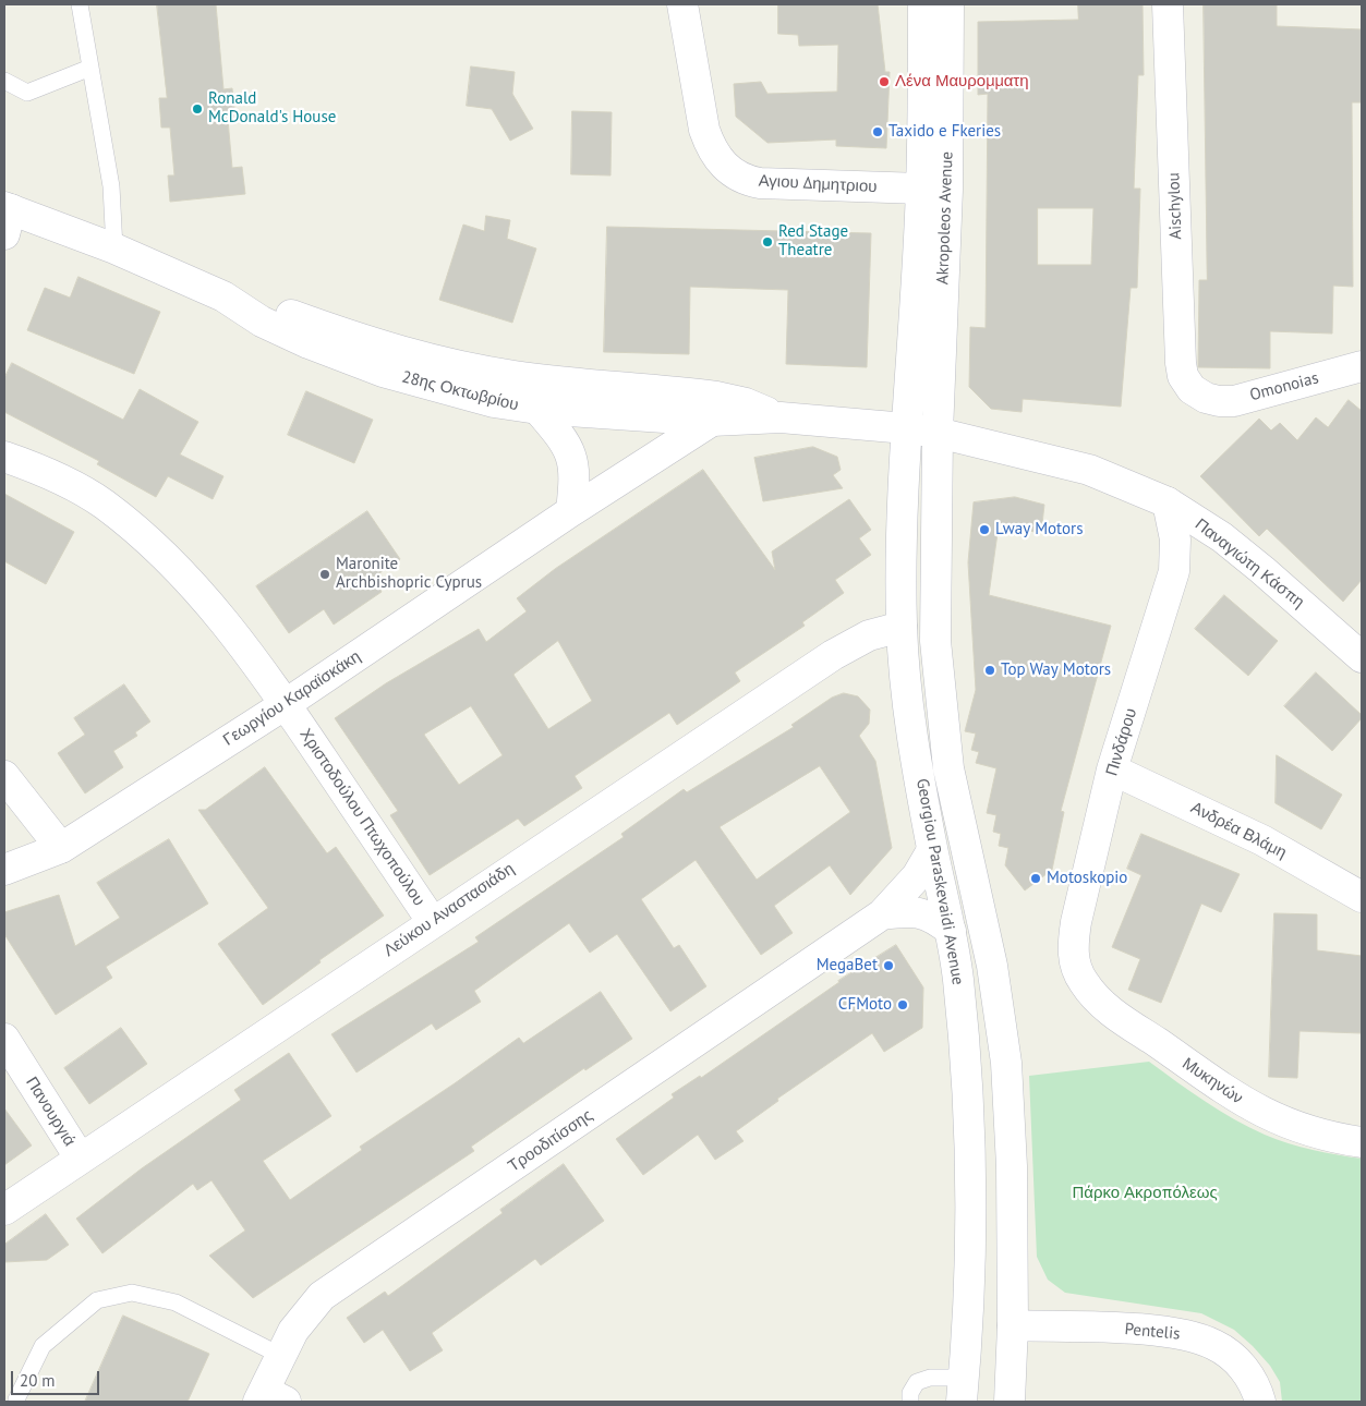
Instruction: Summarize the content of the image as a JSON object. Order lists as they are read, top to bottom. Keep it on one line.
{"streets":{"street":["Αγιου Δημητριου","Aischylou","Akropoleos Avenue","Omonoias","28ης Οκτωβρίου","Παναγιώτη Κάσπη","Γεωργίου Καραϊσκάκη","Πινδάρου","Χριστοδούλου Πτωχοπούλου","Ανδρέα Βλάμη","Georgiou Paraskevaidi Avenue","Λεύκου Αναστασιάδη","Μυκηνών","Πανουργιά","Τροοδιτίσσης","Pentelis"]},"crossings":[["Αγιου Δημητριου","Akropoleos Avenue"],["Aischylou","Omonoias"],["Akropoleos Avenue","28ης Οκτωβρίου"],["Akropoleos Avenue","Παναγιώτη Κάσπη"],["Akropoleos Avenue","Georgiou Paraskevaidi Avenue"],["28ης Οκτωβρίου","Παναγιώτη Κάσπη"],["28ης Οκτωβρίου","Γεωργίου Καραϊσκάκη"],["28ης Οκτωβρίου","Georgiou Paraskevaidi Avenue"],["Παναγιώτη Κάσπη","Πινδάρου"],["Παναγιώτη Κάσπη","Georgiou Paraskevaidi Avenue"],["Γεωργίου Καραϊσκάκη","Χριστοδούλου Πτωχοπούλου"],["Πινδάρου","Ανδρέα Βλάμη"],["Πινδάρου","Μυκηνών"],["Χριστοδούλου Πτωχοπούλου","Λεύκου Αναστασιάδη"],["Georgiou Paraskevaidi Avenue","Λεύκου Αναστασιάδη"],["Georgiou Paraskevaidi Avenue","Pentelis"],["Λεύκου Αναστασιάδη","Πανουργιά"]],"parks":["Πάρκο Ακροπόλεως"],"places":["Λένα Μαυρομματη","Ronald McDonald's House","Taxido e Fkeries","Red Stage Theatre","Lway Motors","Maronite Archbishopric Cyprus","Top Way Motors","Motoskopio","MegaBet","CFMoto"],"scale_bar":"20 m"}
